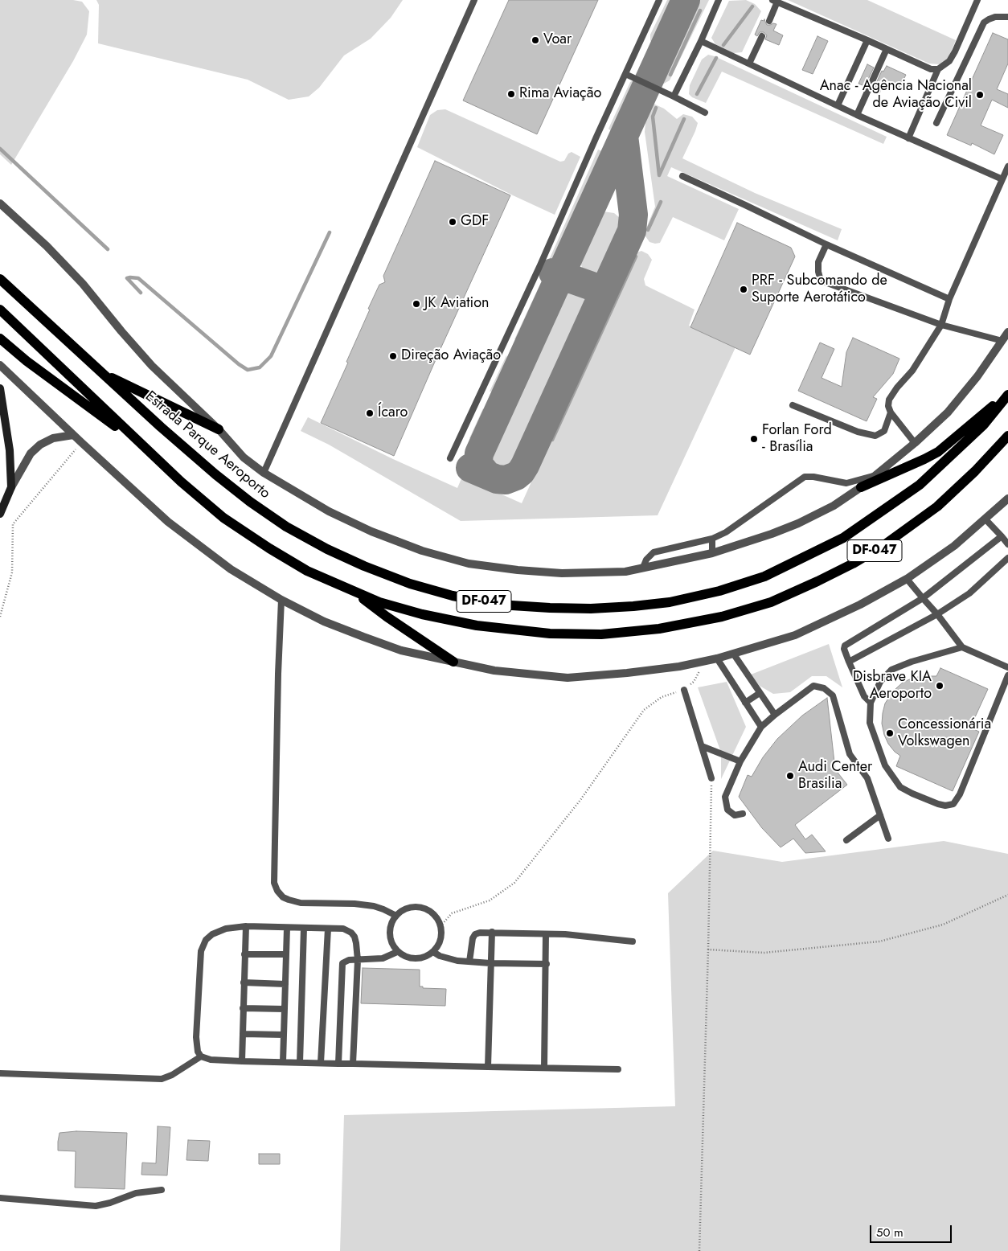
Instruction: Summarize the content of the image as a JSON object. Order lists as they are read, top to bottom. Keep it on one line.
{"streets":{"main road":["Estrada Parque Aeroporto","DF-047"]},"places":["Voar","Rima Aviação","Anac - Agência Nacional de Aviação Civil","GDF","PRF - Subcomando de Suporte Aerotático","JK Aviation","Direção Aviação","Ícaro","Forlan Ford - Brasília","Disbrave KIA Aeroporto","Concessionária Volkswagen","Audi Center Brasilia"],"scale_bar":"50 m"}
